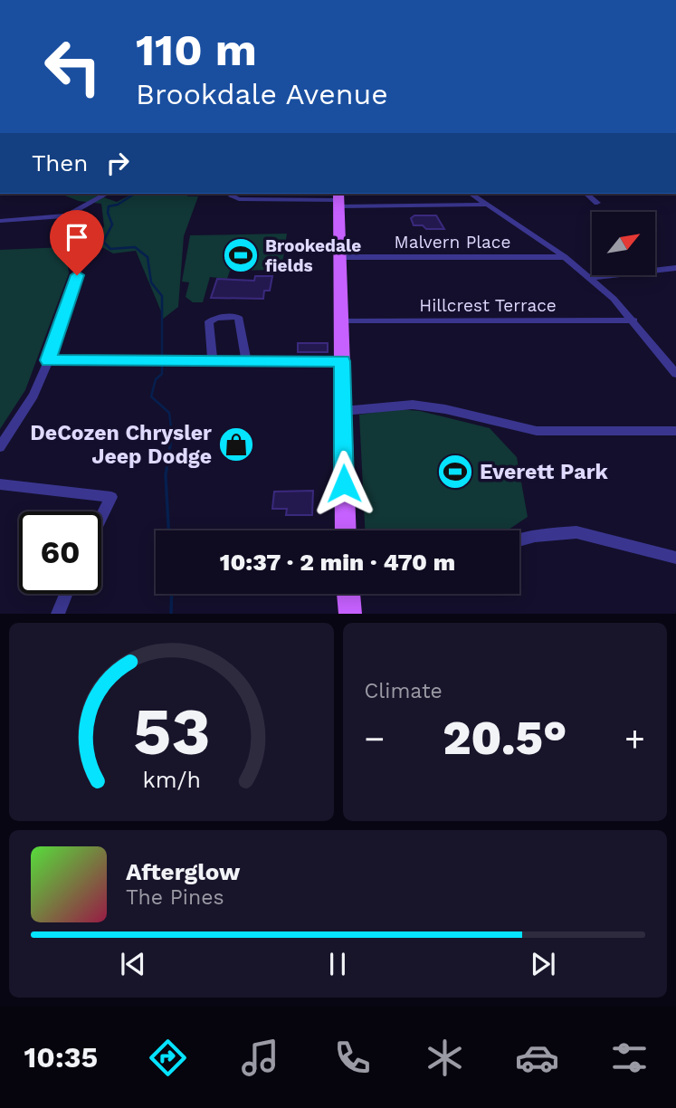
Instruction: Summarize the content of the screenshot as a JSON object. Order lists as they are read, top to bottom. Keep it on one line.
{"streets":{"street":["Malvern Place","Hillcrest Terrace"]},"places":{"sports":["Brookedale fields","Everett Park"],"shop":["DeCozen Chrysler Jeep Dodge"]},"north":"top right","page":{"turn":["110 m","Brookdale Avenue"],"then":"Then","limit":"60","trip":"10:37 · 2 min · 470 m","tile":"Climate","heat":["−","20.5°","+"],"song":["Afterglow","The Pines"],"tabs":"10:35","gauge":["53","km/h"]}}
